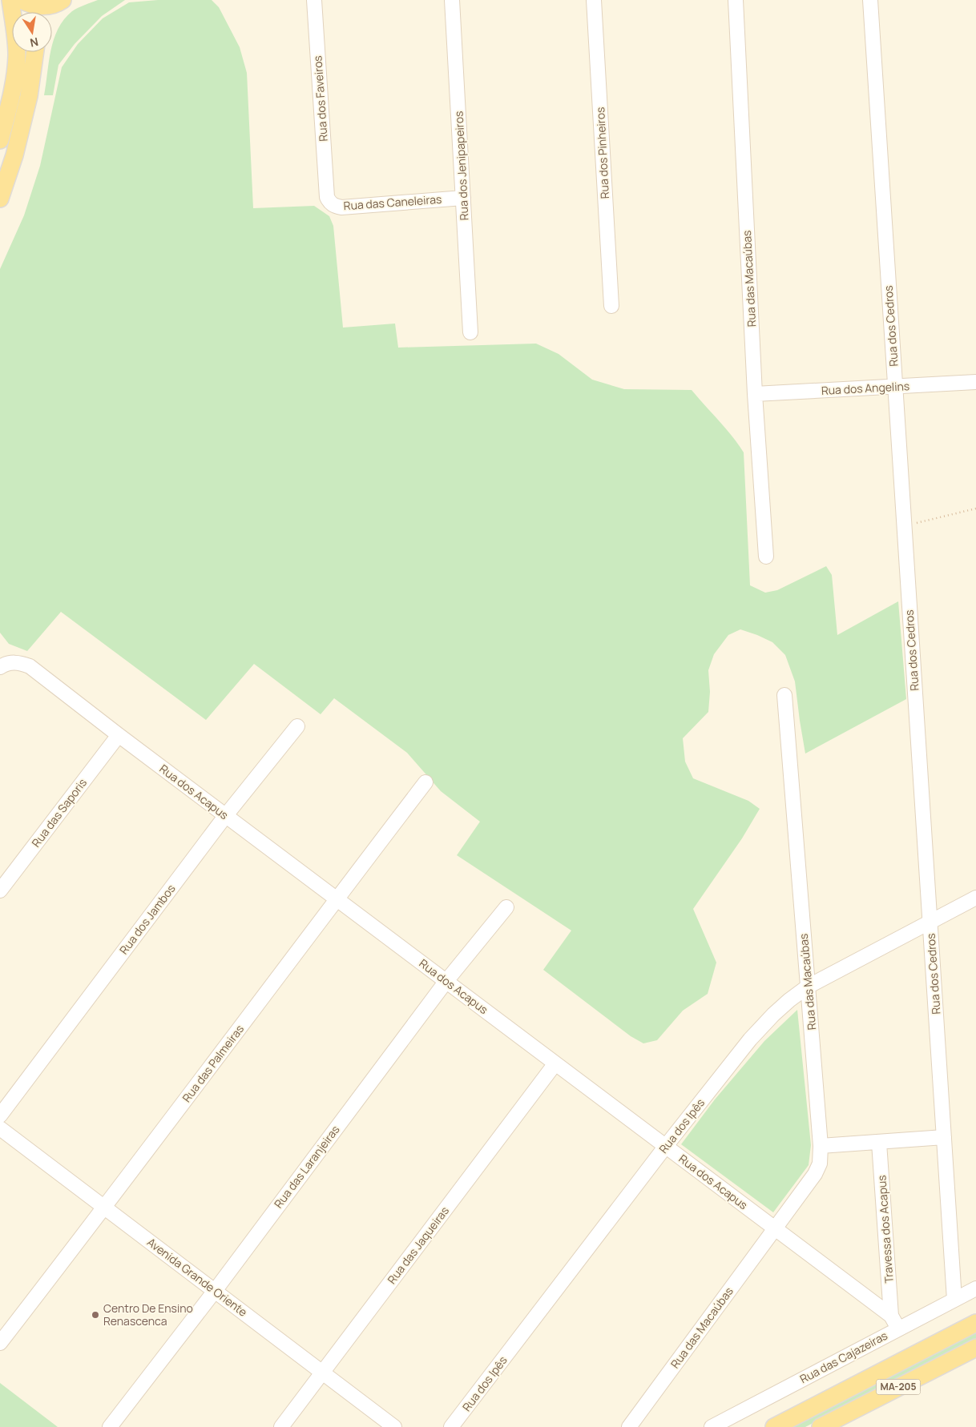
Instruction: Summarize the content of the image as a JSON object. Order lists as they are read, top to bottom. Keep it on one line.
{"streets":{"main road":["MA-205"],"street":["Rua dos Faveiros","Rua dos Pinheiros","Rua dos Jenipapeiros","Rua das Caneleiras","Rua das Macaúbas","Rua dos Cedros","Rua dos Angelins","Rua dos Acapus","Rua das Saporis","Rua dos Jambos","Rua das Palmeiras","Rua dos Ipês","Rua das Laranjeiras","Travessa dos Acapus","Rua das Jaqueiras","Avenida Grande Oriente","Rua das Cajazeiras"]},"crossings":[["Rua dos Faveiros","Rua das Caneleiras"],["Rua dos Jenipapeiros","Rua das Caneleiras"],["Rua das Macaúbas","Rua dos Angelins"],["Rua das Macaúbas","Rua dos Acapus"],["Rua das Macaúbas","Rua dos Ipês"],["Rua dos Cedros","Rua dos Angelins"],["Rua dos Cedros","Rua dos Ipês"],["Rua dos Cedros","Rua das Cajazeiras"],["Rua dos Acapus","Rua das Saporis"],["Rua dos Acapus","Rua dos Jambos"],["Rua dos Acapus","Rua das Palmeiras"],["Rua dos Acapus","Rua dos Ipês"],["Rua dos Acapus","Rua das Laranjeiras"],["Rua dos Acapus","Travessa dos Acapus"],["Rua dos Acapus","Rua das Jaqueiras"],["Rua dos Acapus","Rua das Cajazeiras"],["Rua das Palmeiras","Avenida Grande Oriente"],["Rua das Laranjeiras","Avenida Grande Oriente"],["Rua das Jaqueiras","Avenida Grande Oriente"]],"places":["Centro De Ensino Renascenca"],"north":"bottom"}
